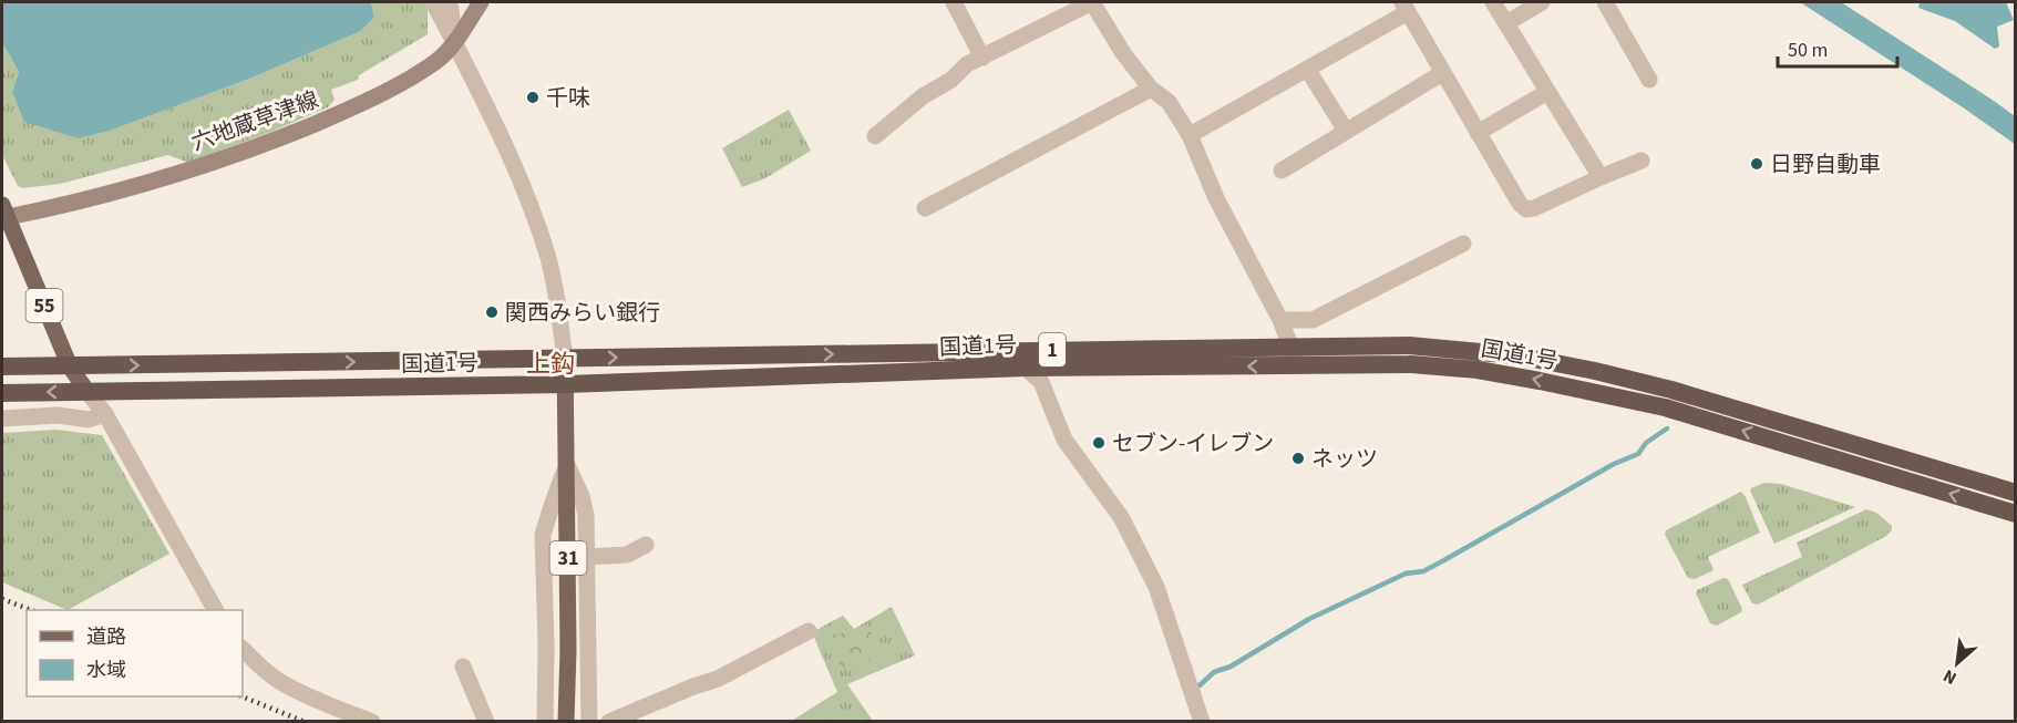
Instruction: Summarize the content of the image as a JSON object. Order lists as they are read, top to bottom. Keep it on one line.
{"streets":{"highway":["国道1号","1"],"main road":["六地蔵草津線","55","31"]},"crossings":[["六地蔵草津線","55"],["55","国道1号"],["国道1号","31"]],"districts":["上鈎"],"places":["千味","日野自動車","関西みらい銀行","セブン-イレブン","ネッツ"],"legend":["道路","水域"],"scale_bar":"50 m","north":"bottom left"}
